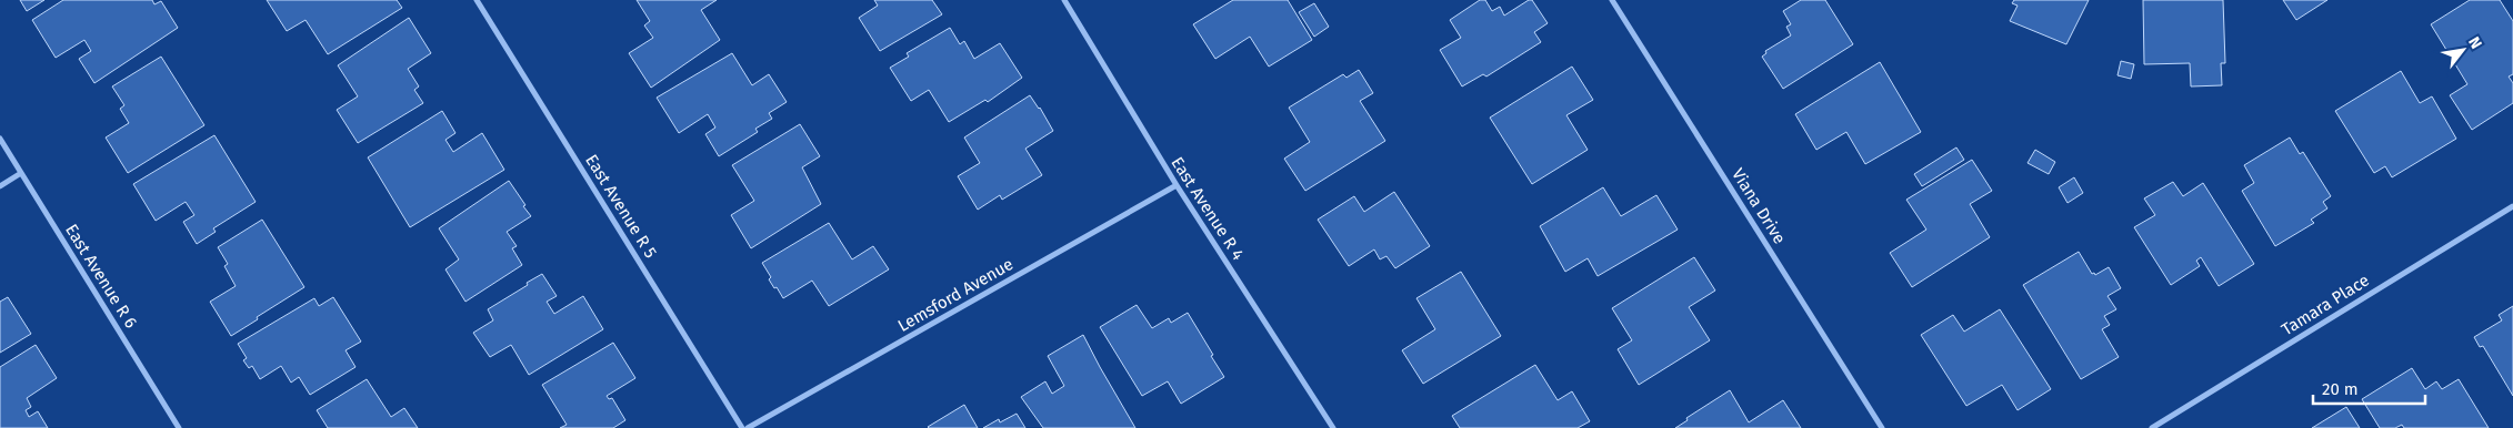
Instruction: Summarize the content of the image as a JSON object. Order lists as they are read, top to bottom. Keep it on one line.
{"streets":{"street":["East Avenue R 5","Viana Drive","East Avenue R 4","East Avenue R 6","Lemsford Avenue","Tamara Place"]},"crossings":[["East Avenue R 4","Lemsford Avenue"]],"scale_bar":"20 m","north":"top right"}
